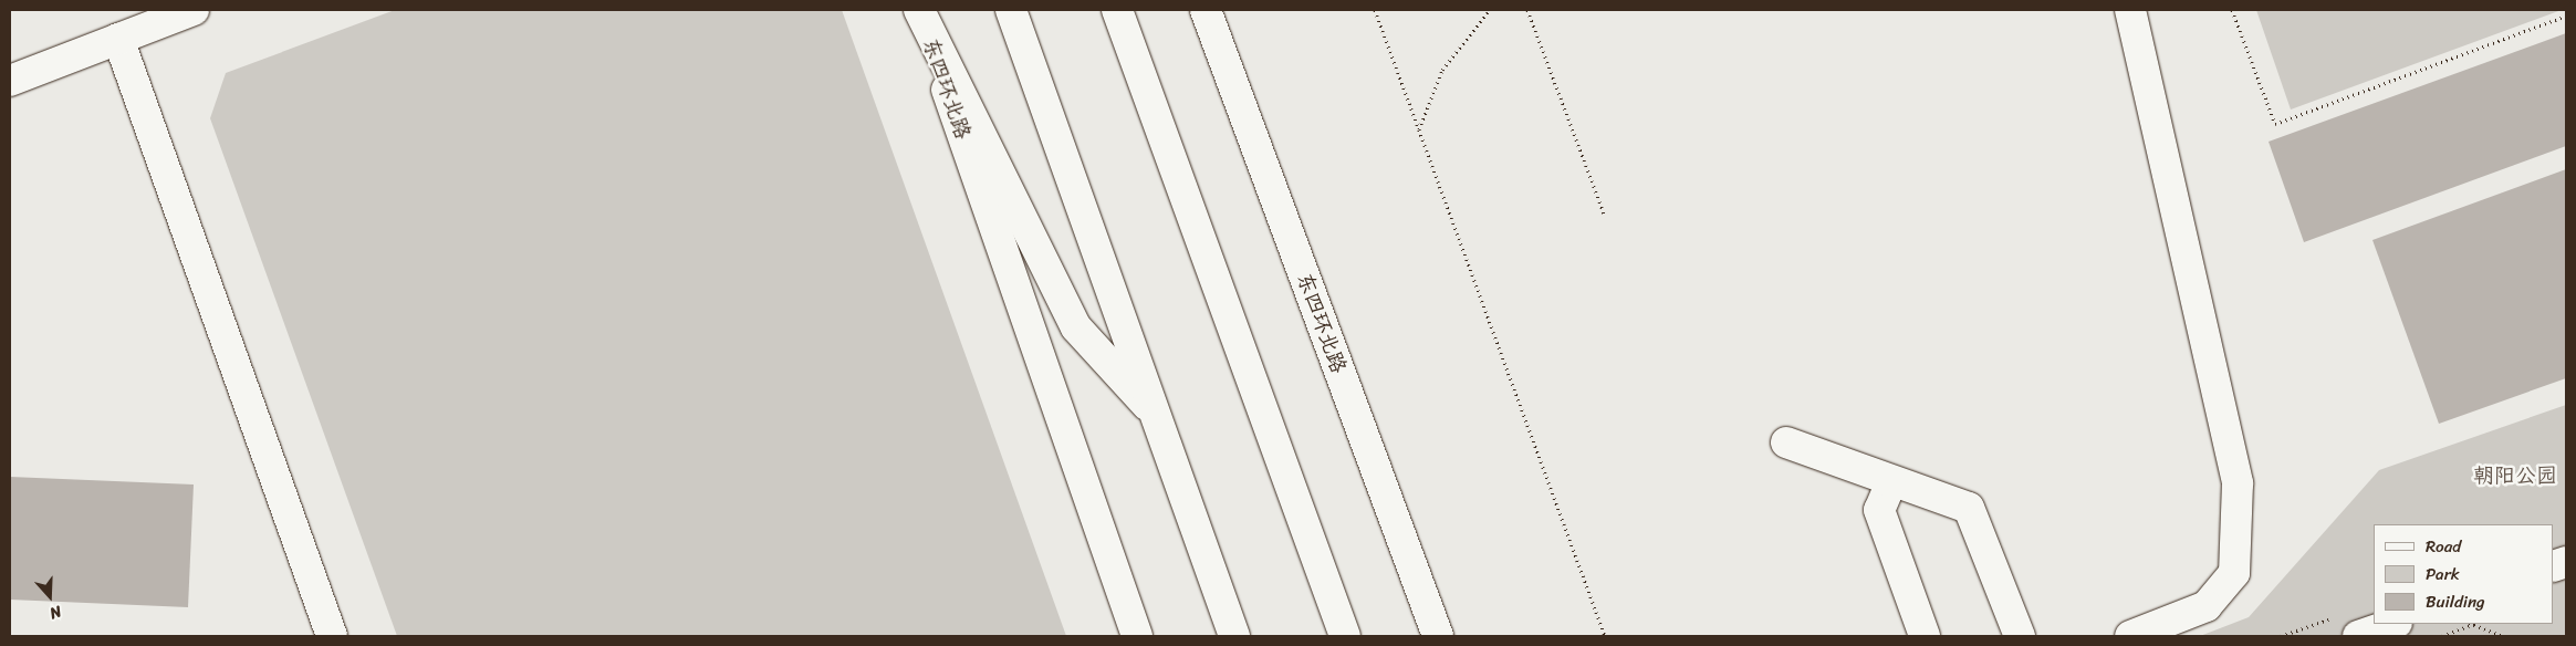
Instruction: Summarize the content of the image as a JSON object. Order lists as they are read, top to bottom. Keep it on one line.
{"streets":{"main road":["东四环北路"]},"parks":["朝阳公园"],"legend":["Road","Park","Building"],"north":"bottom"}
